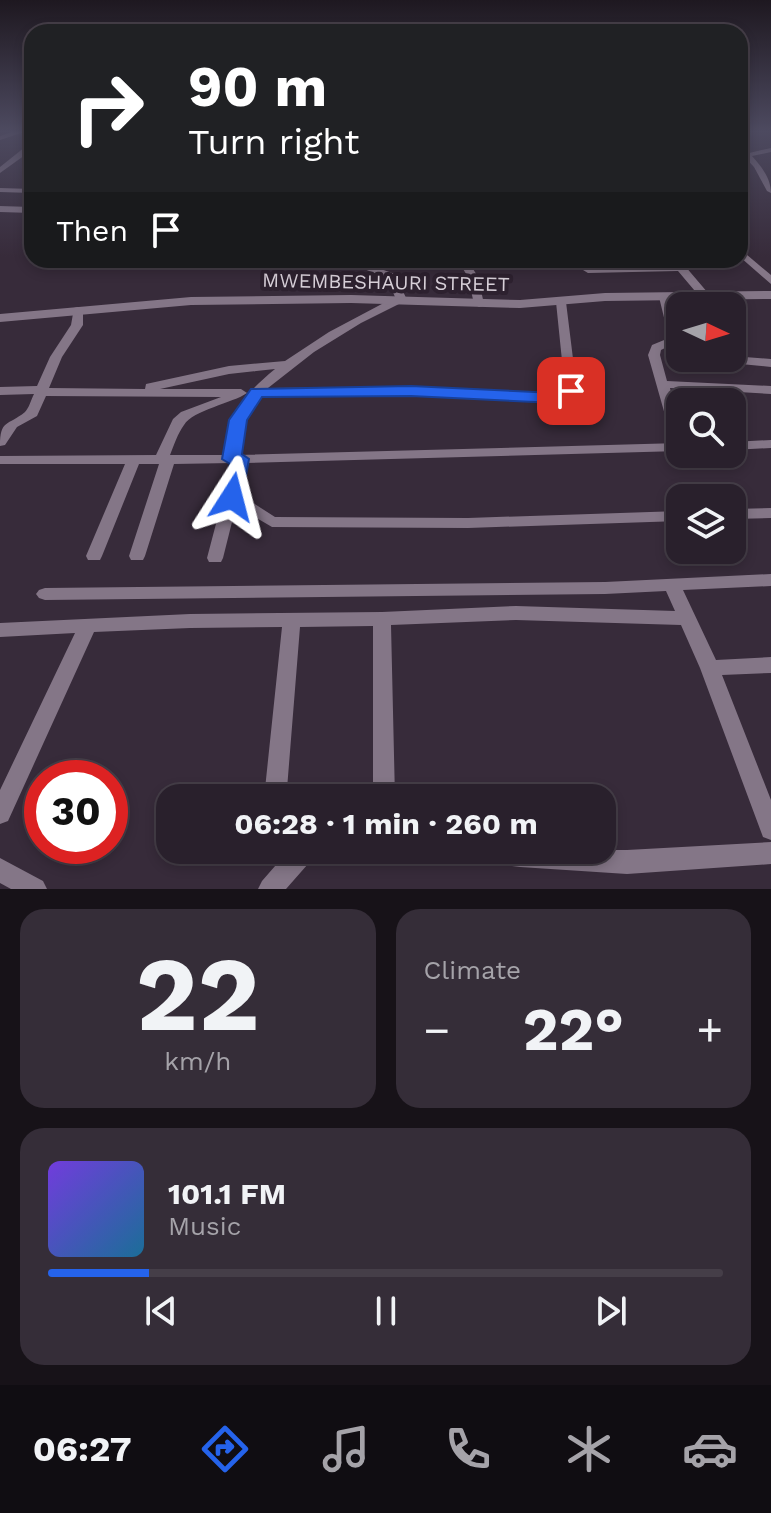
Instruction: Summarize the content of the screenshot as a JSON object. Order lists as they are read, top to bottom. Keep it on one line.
{"streets":{"street":["MWEMBESHAURI STREET"]},"north":"right","page":{"turn":["90 m","Turn right"],"then":"Then","limit":"30","trip":"06:28 · 1 min · 260 m","tile":[["22","km/h"],"Climate"],"heat":["−","22°","+"],"song":["101.1 FM","Music"],"tabs":"06:27"}}
